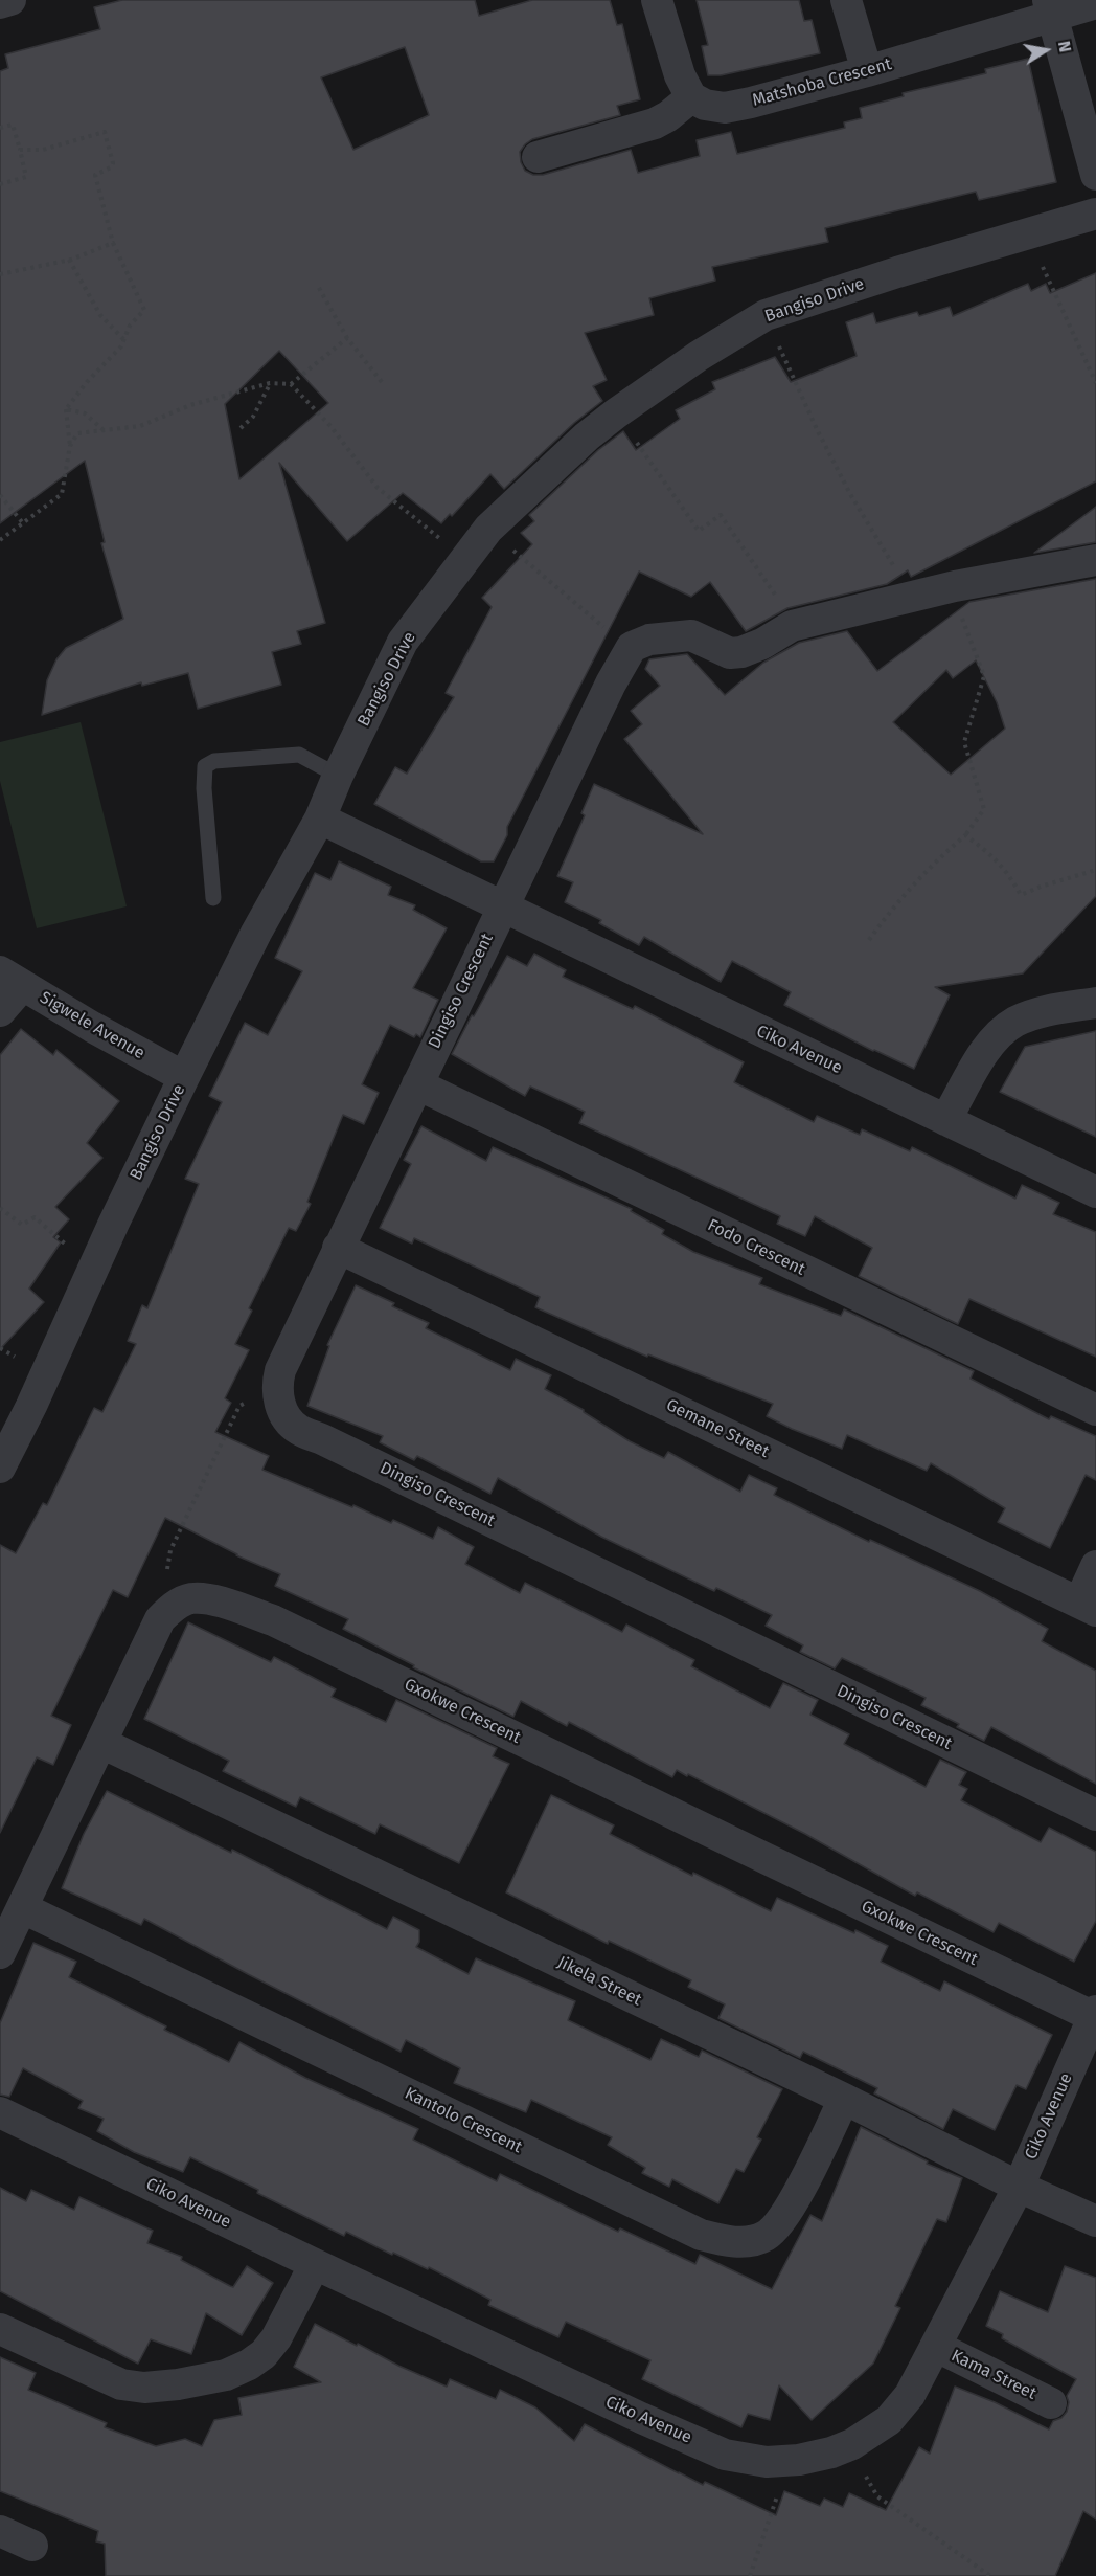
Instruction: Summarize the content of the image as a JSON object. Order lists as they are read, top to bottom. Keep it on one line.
{"streets":{"street":["Matshoba Crescent","Bangiso Drive","Dingiso Crescent","Sigwele Avenue","Ciko Avenue","Fodo Crescent","Gemane Street","Gxokwe Crescent","Jikela Street","Kantolo Crescent","Kama Street"]},"crossings":[["Bangiso Drive","Sigwele Avenue"],["Bangiso Drive","Ciko Avenue"],["Dingiso Crescent","Ciko Avenue"],["Dingiso Crescent","Fodo Crescent"],["Dingiso Crescent","Gemane Street"],["Ciko Avenue","Gxokwe Crescent"],["Ciko Avenue","Jikela Street"],["Ciko Avenue","Kama Street"],["Gxokwe Crescent","Jikela Street"],["Gxokwe Crescent","Kantolo Crescent"],["Jikela Street","Kantolo Crescent"]],"north":"right"}
